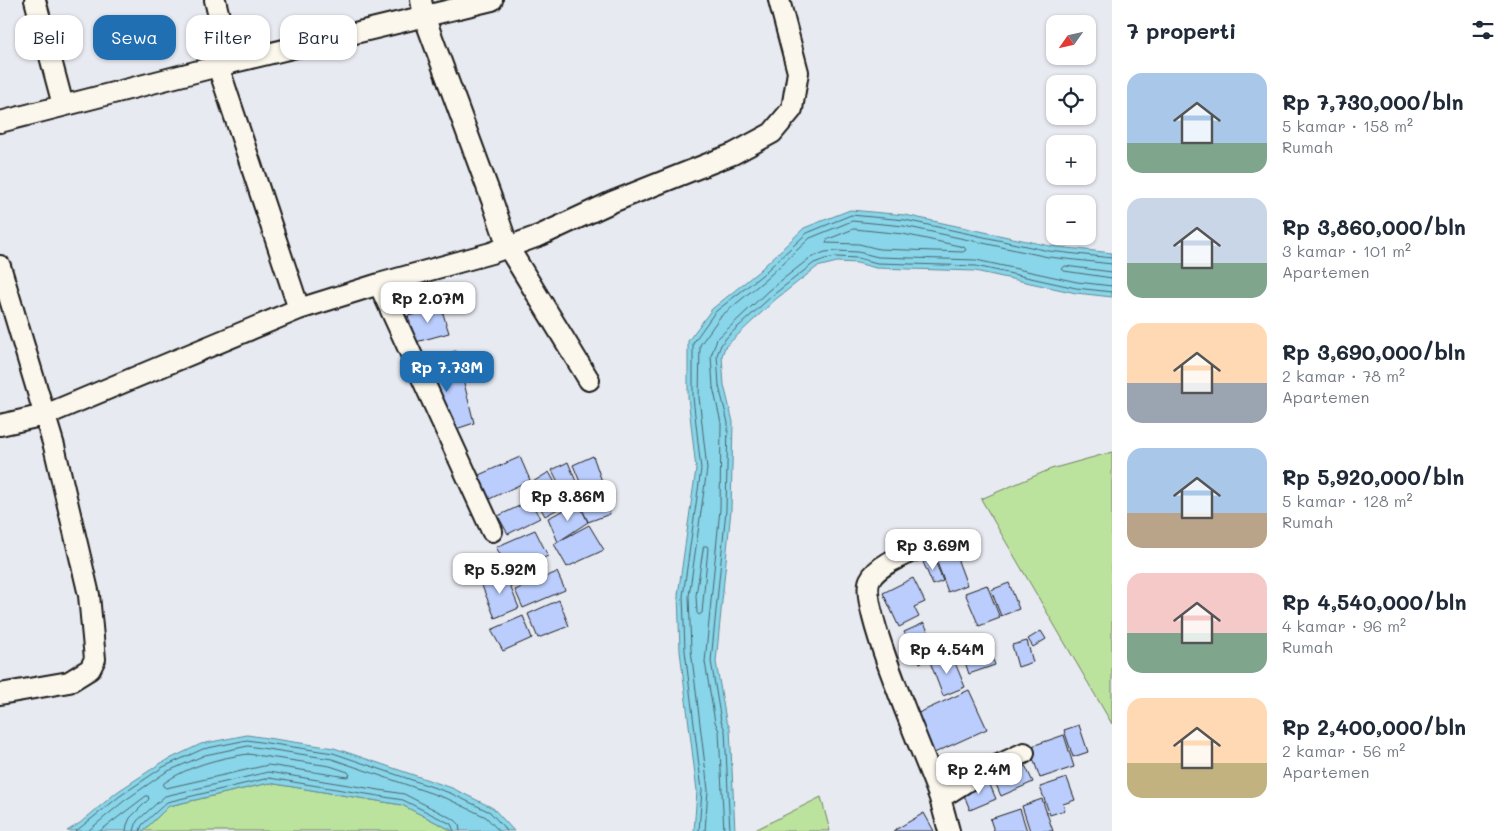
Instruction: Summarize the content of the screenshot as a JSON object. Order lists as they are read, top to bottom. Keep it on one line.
{"north":"bottom left","page":{"heading":"7 properti","map_buttons":["+","−"],"chip":["Beli","Sewa","Filter","Baru"],"list":[{"name":"Rp 7,730,000/bln","note":"5 kamar · 158 m² · Rumah"},{"name":"Rp 3,860,000/bln","note":"3 kamar · 101 m² · Apartemen"},{"name":"Rp 3,690,000/bln","note":"2 kamar · 78 m² · Apartemen"},{"name":"Rp 5,920,000/bln","note":"5 kamar · 128 m² · Rumah"},{"name":"Rp 4,540,000/bln","note":"4 kamar · 96 m² · Rumah"},{"name":"Rp 2,400,000/bln","note":"2 kamar · 56 m² · Apartemen"}],"price":["Rp 2.07M","Rp 7.73M","Rp 3.86M","Rp 3.69M","Rp 5.92M","Rp 4.54M","Rp 2.4M"]}}
